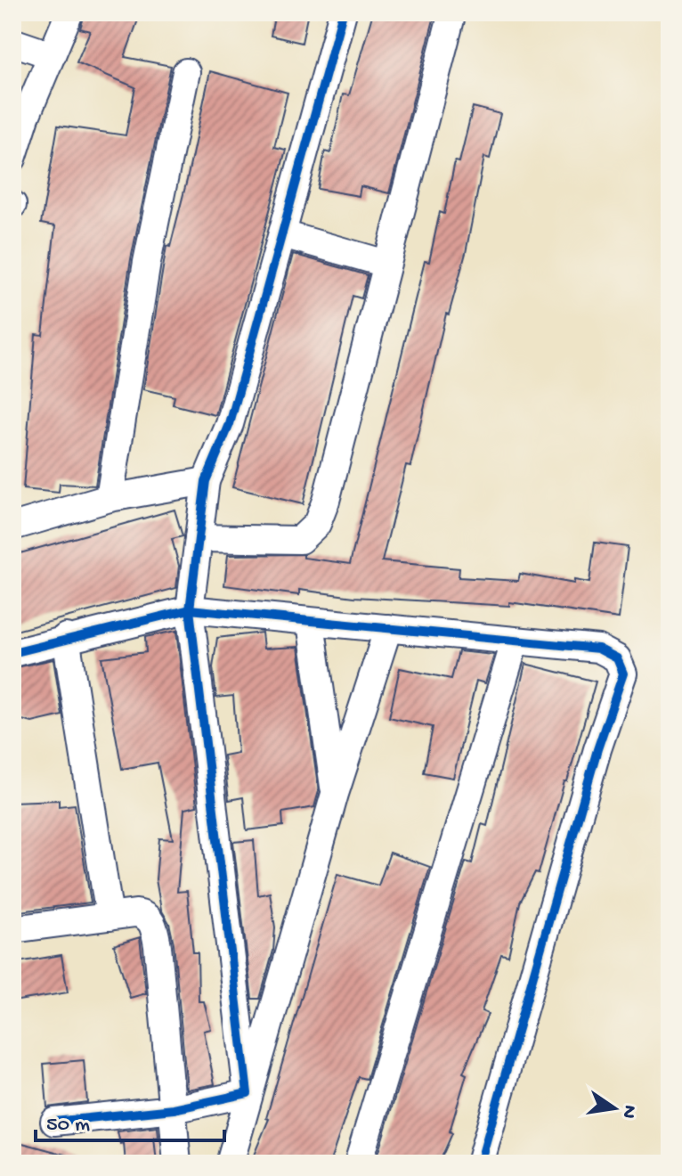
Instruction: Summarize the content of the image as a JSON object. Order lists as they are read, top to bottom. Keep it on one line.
{"scale_bar":"50 m","north":"right"}
